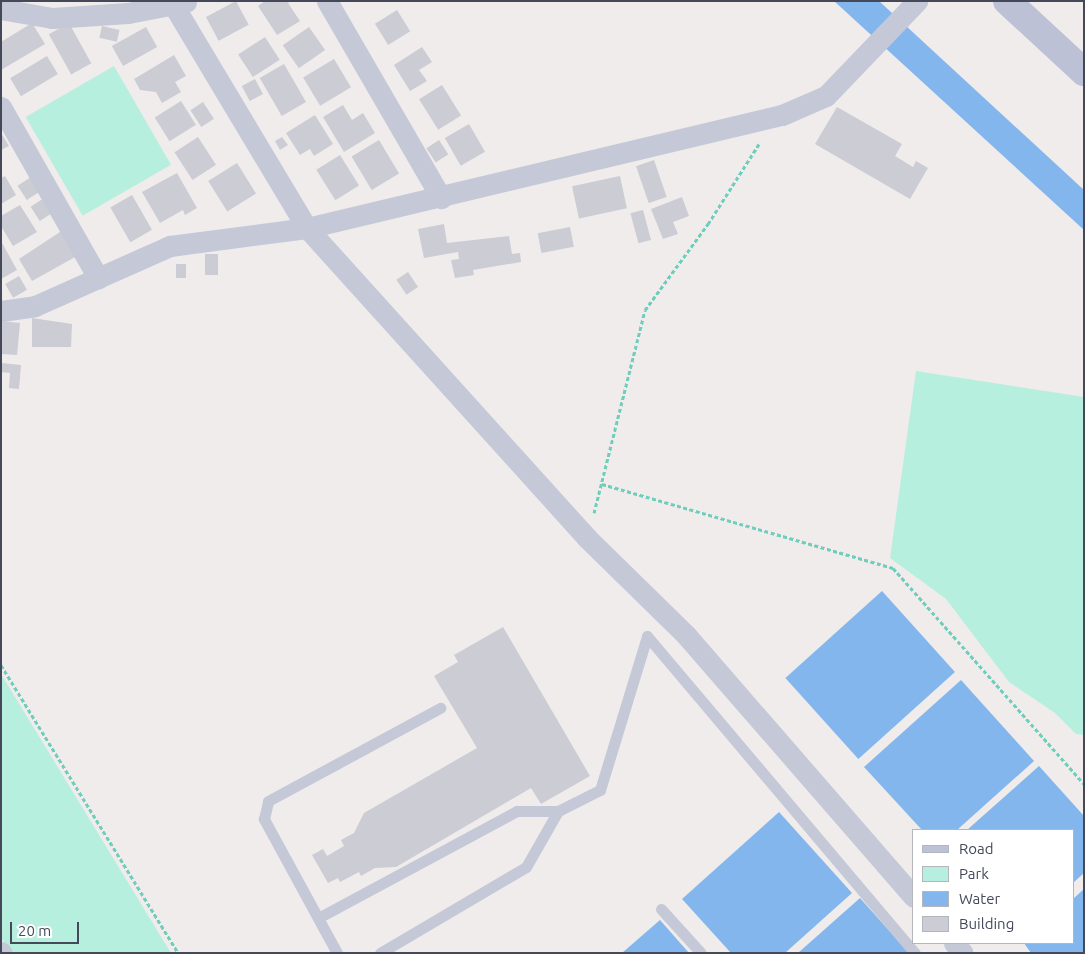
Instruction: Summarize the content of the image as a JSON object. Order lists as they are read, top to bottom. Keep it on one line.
{"legend":["Road","Park","Water","Building"],"scale_bar":"20 m"}
